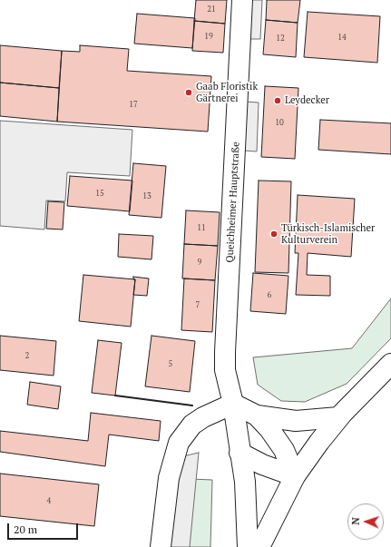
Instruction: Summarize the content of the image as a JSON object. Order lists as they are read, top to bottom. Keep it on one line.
{"streets":{"street":["Queichheimer Hauptstraße"]},"places":["Gaab Floristik Gärtnerei","Leydecker","Türkisch-Islamischer Kulturverein"],"house_numbers":["21","19","14","12","17","10","15","13","11","9","6","7","2","5","4"],"scale_bar":"20 m","north":"left"}
